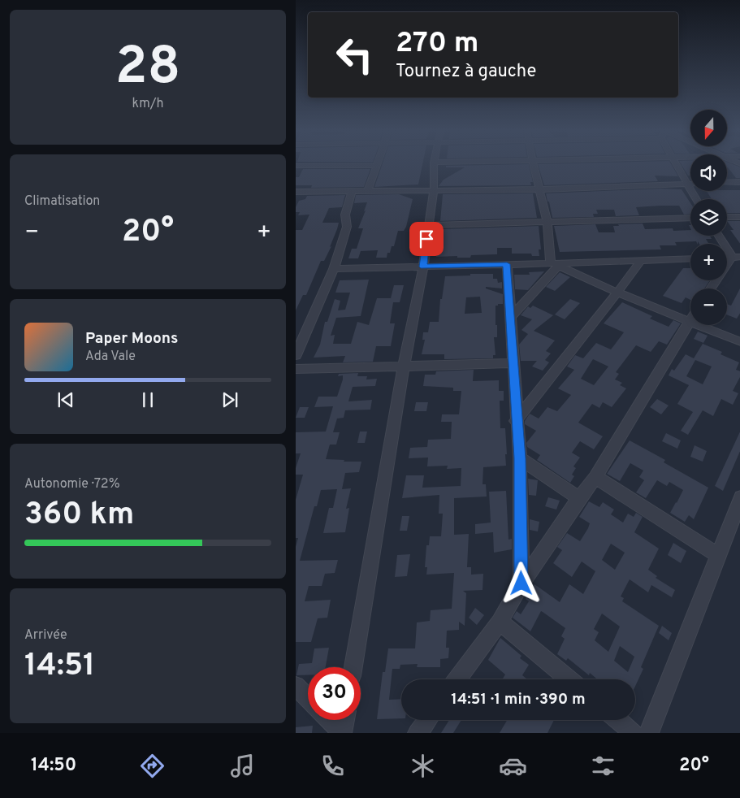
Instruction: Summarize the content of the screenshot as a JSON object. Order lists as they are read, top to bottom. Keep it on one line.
{"north":"bottom","page":{"tile":[["28","km/h"],"Climatisation",["Autonomie · 72%","360 km"],["Arrivée","14:51"]],"turn":["270 m","Tournez à gauche"],"map_buttons":["+","−"],"heat":["−","20°","+"],"song":["Paper Moons","Ada Vale"],"limit":"30","trip":"14:51 · 1 min · 390 m","tabs":["14:50","20°"]}}
